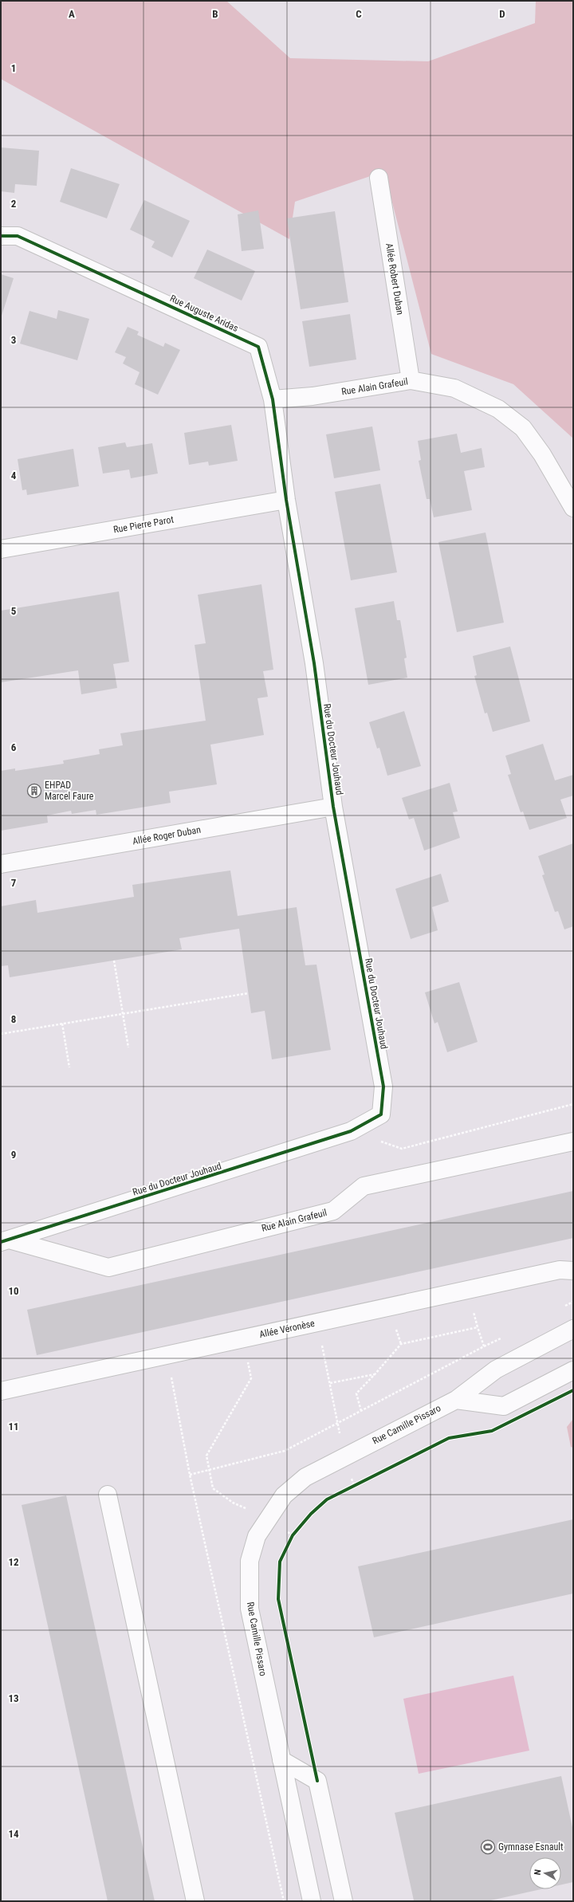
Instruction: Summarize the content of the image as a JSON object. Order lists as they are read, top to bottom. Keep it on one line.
{"streets":{"street":["Allée Robert Duban","Rue Auguste Aridas","Rue Alain Grafeuil","Rue Pierre Parot","Rue du Docteur Jouhaud","Allée Roger Duban","Allée Véronèse","Rue Camille Pissaro"]},"crossings":[["Allée Robert Duban","Rue Alain Grafeuil"],["Rue Auguste Aridas","Rue Alain Grafeuil"],["Rue Auguste Aridas","Rue Pierre Parot"],["Rue Auguste Aridas","Rue du Docteur Jouhaud"],["Rue Alain Grafeuil","Rue du Docteur Jouhaud"],["Rue Pierre Parot","Rue du Docteur Jouhaud"],["Rue du Docteur Jouhaud","Allée Roger Duban"]],"places":{"building":["EHPAD Marcel Faure"],"sports":["Gymnase Esnault"]},"north":"left","grid":{"columns":["A","B","C","D"],"rows":["1","2","3","4","5","6","7","8","9","10","11","12","13","14"]}}
